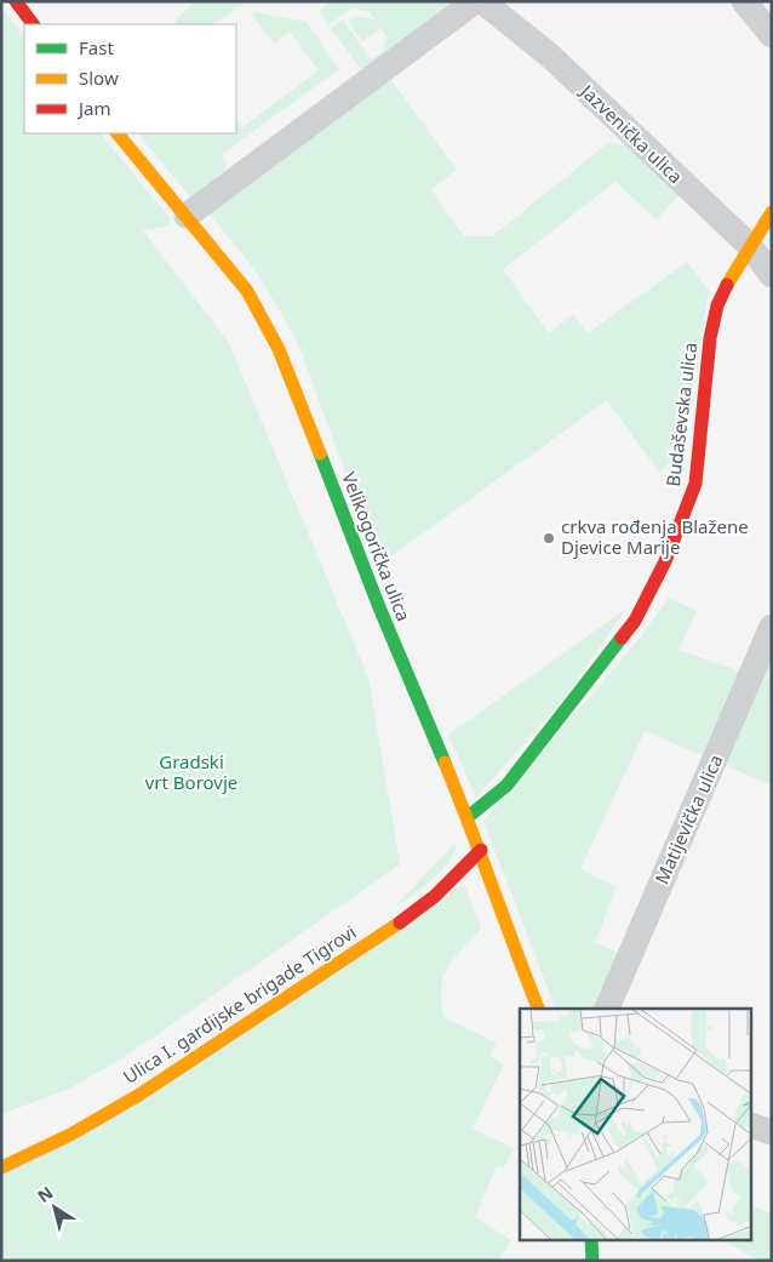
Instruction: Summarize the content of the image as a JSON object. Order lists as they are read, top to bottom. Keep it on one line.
{"streets":{"street":["Jazvenička ulica","Budaševska ulica","Velikogorička ulica","Matijevička ulica","Ulica I. gardijske brigade Tigrovi"]},"crossings":[["Jazvenička ulica","Budaševska ulica"],["Budaševska ulica","Velikogorička ulica"],["Velikogorička ulica","Ulica I. gardijske brigade Tigrovi"]],"parks":["Gradski vrt Borovje"],"places":["crkva rođenja Blažene Djevice Marije"],"legend":["Fast","Slow","Jam"],"north":"top left"}
